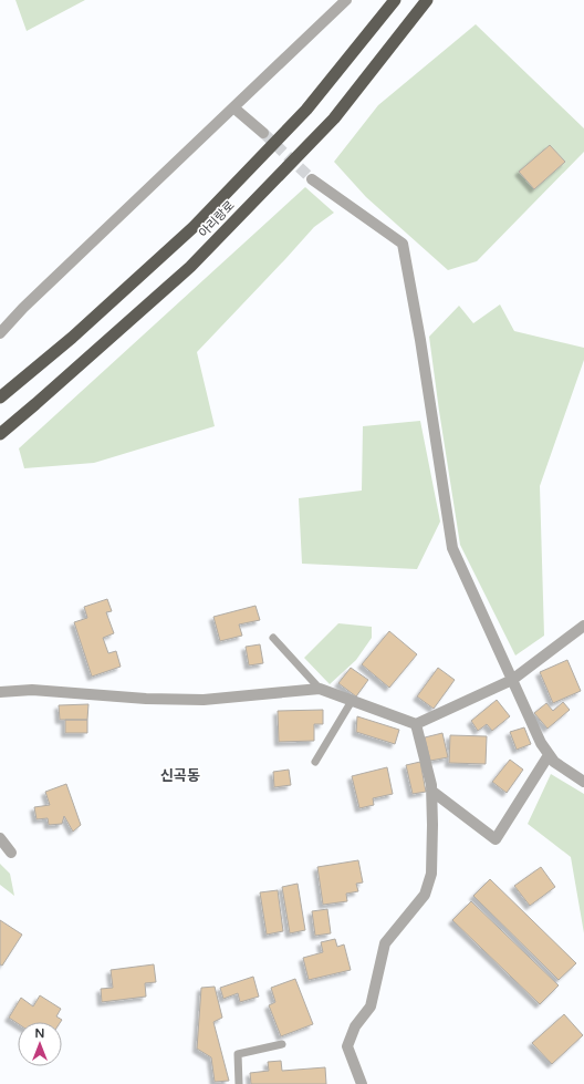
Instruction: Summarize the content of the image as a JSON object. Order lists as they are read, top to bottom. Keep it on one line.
{"streets":{"highway":["아리랑로"]},"districts":["신곡동"],"north":"top"}
